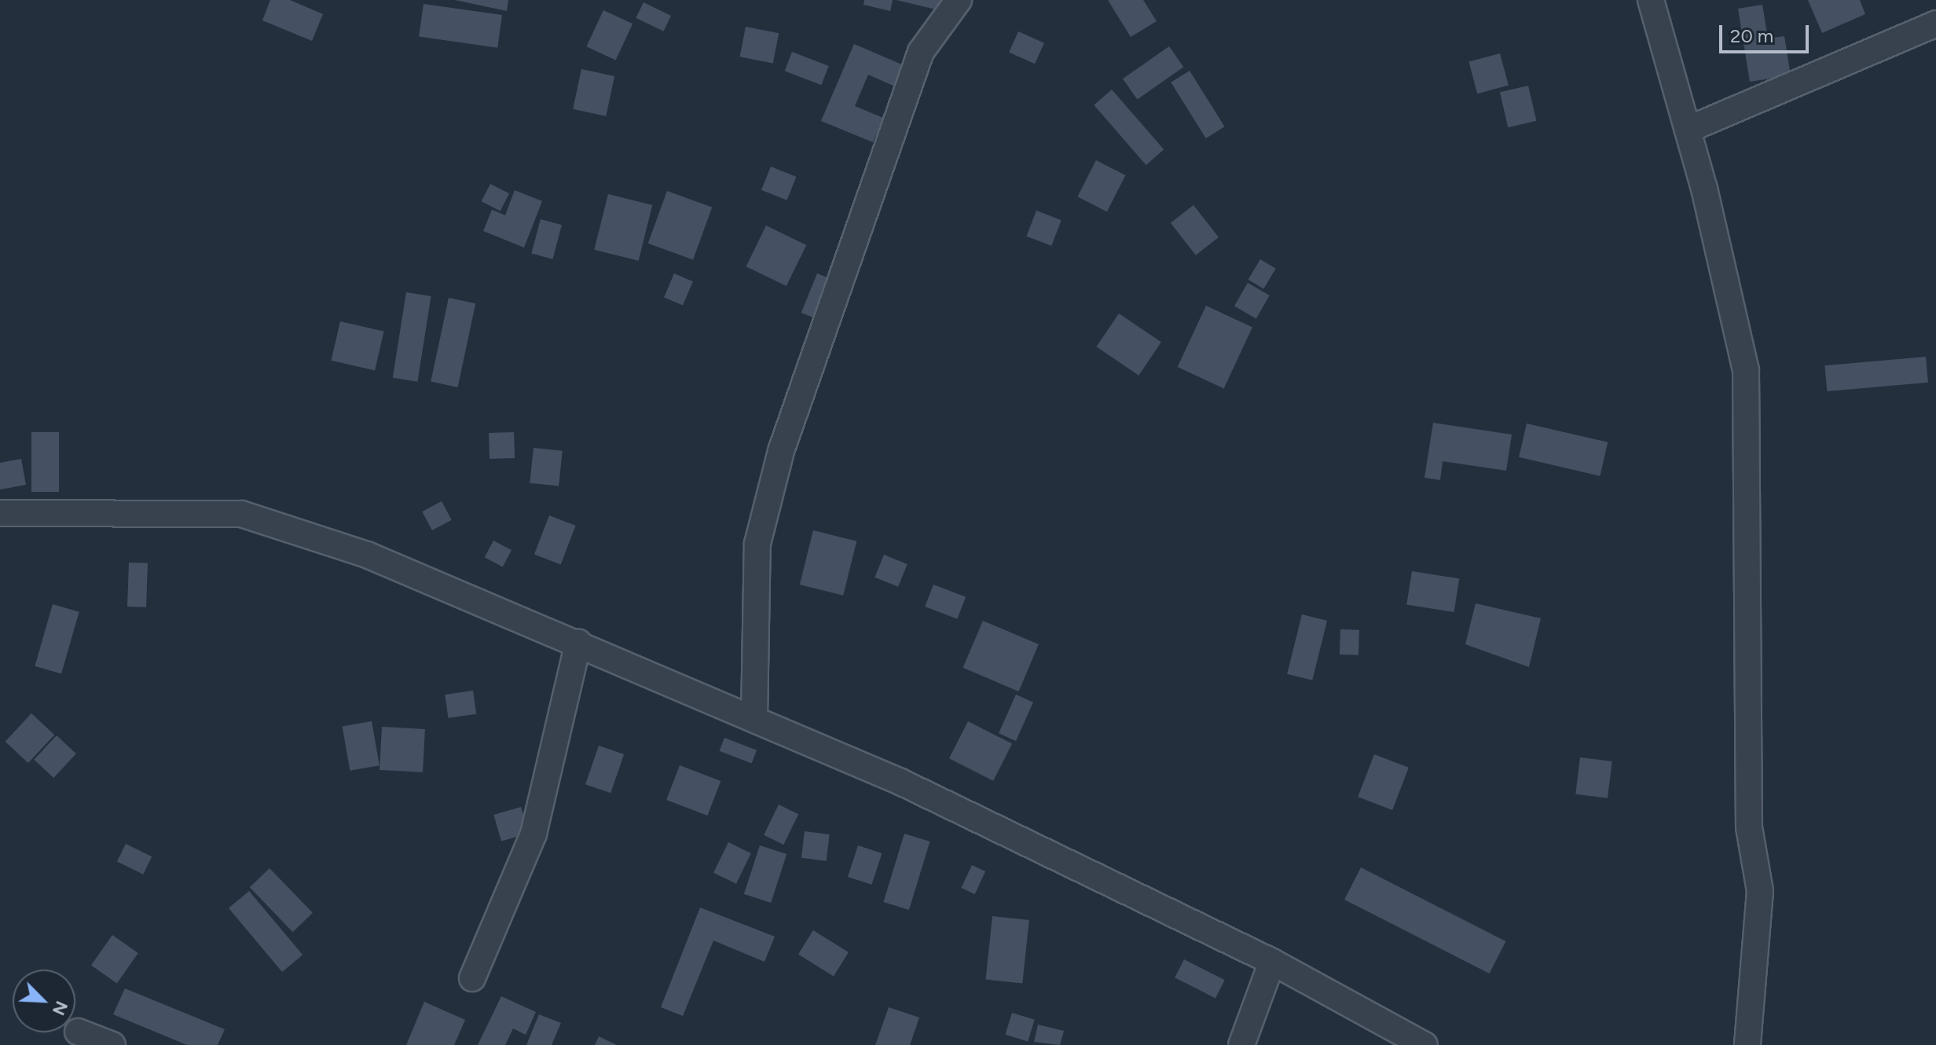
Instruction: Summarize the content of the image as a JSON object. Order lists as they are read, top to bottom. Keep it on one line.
{"scale_bar":"20 m","north":"bottom right"}
